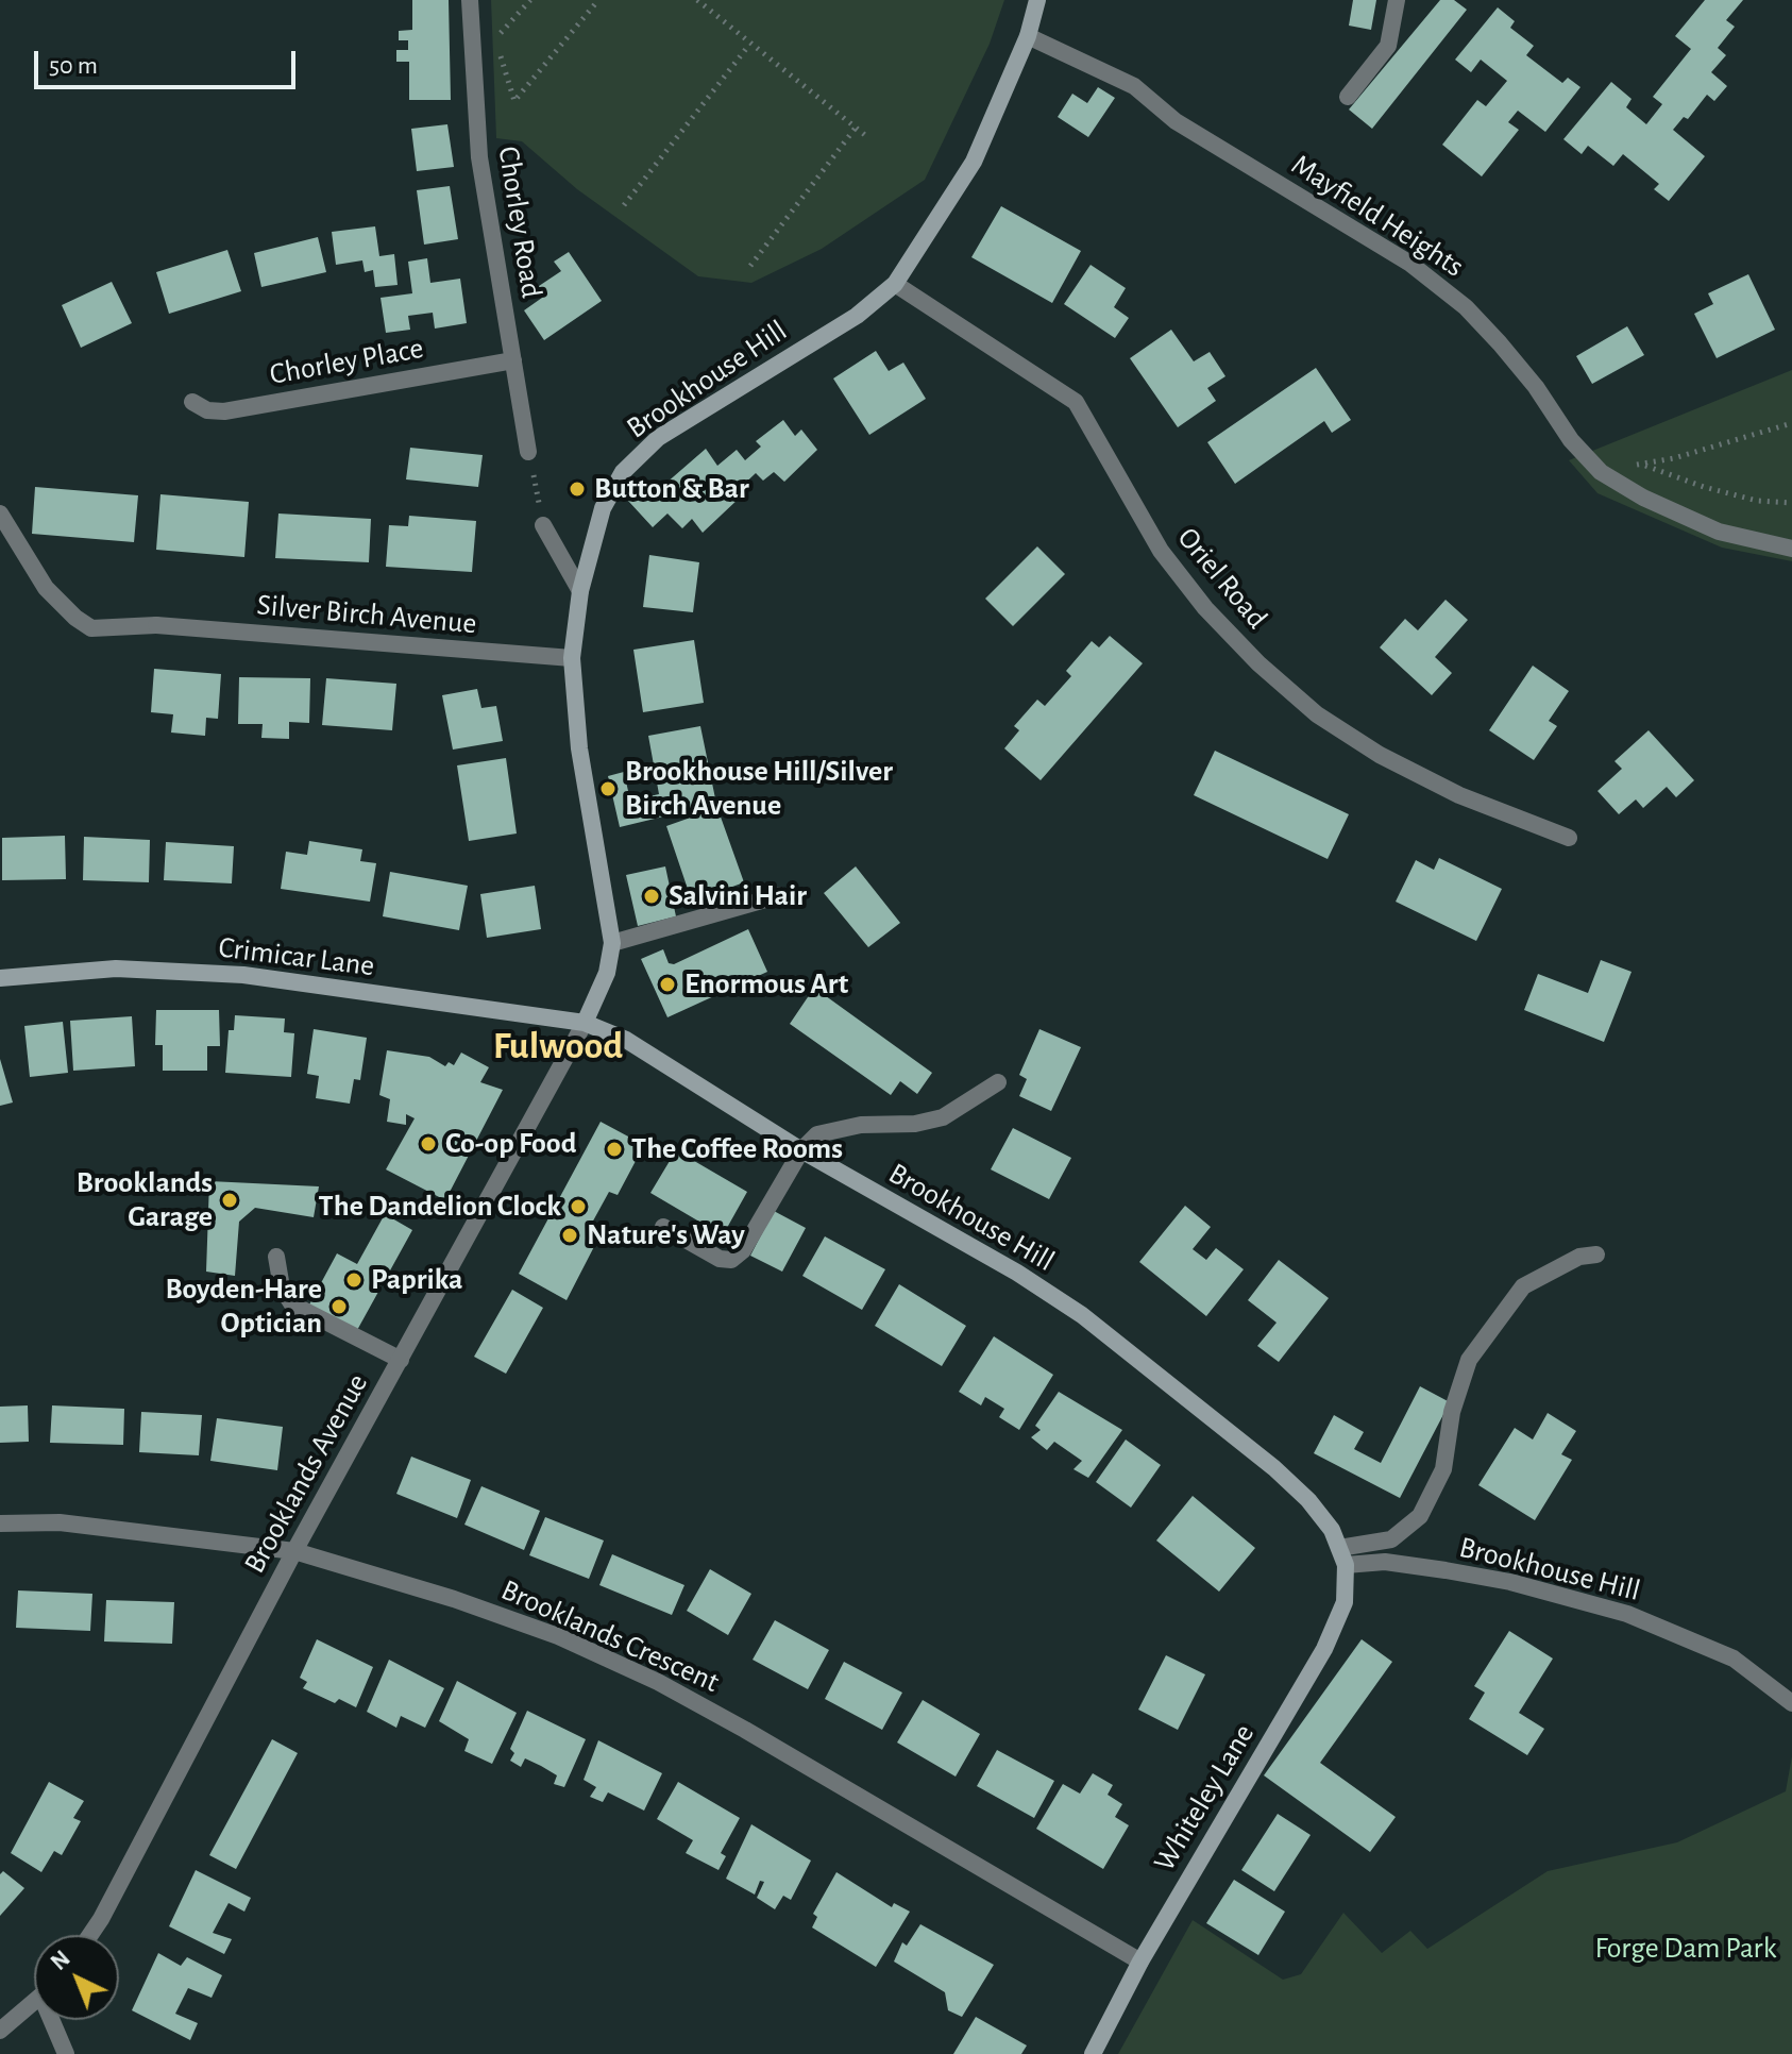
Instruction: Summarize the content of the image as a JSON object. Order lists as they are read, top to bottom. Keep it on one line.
{"streets":{"street":["Mayfield Heights","Chorley Road","Chorley Place","Brookhouse Hill","Oriel Road","Silver Birch Avenue","Crimicar Lane","Brooklands Avenue","Brooklands Crescent","Whiteley Lane"]},"crossings":[["Mayfield Heights","Brookhouse Hill"],["Chorley Road","Chorley Place"],["Brookhouse Hill","Oriel Road"],["Brookhouse Hill","Silver Birch Avenue"],["Brookhouse Hill","Crimicar Lane"],["Brookhouse Hill","Brooklands Avenue"],["Brookhouse Hill","Whiteley Lane"],["Crimicar Lane","Brooklands Avenue"],["Brooklands Avenue","Brooklands Crescent"],["Brooklands Crescent","Whiteley Lane"]],"districts":["Fulwood"],"parks":["Forge Dam Park"],"places":["Button & Bar","Brookhouse Hill/Silver Birch Avenue","Salvini Hair","Enormous Art","Co-op Food","The Coffee Rooms","Brooklands Garage","The Dandelion Clock","Nature's Way","Paprika","Boyden-Hare Optician"],"scale_bar":"50 m","north":"top left"}
